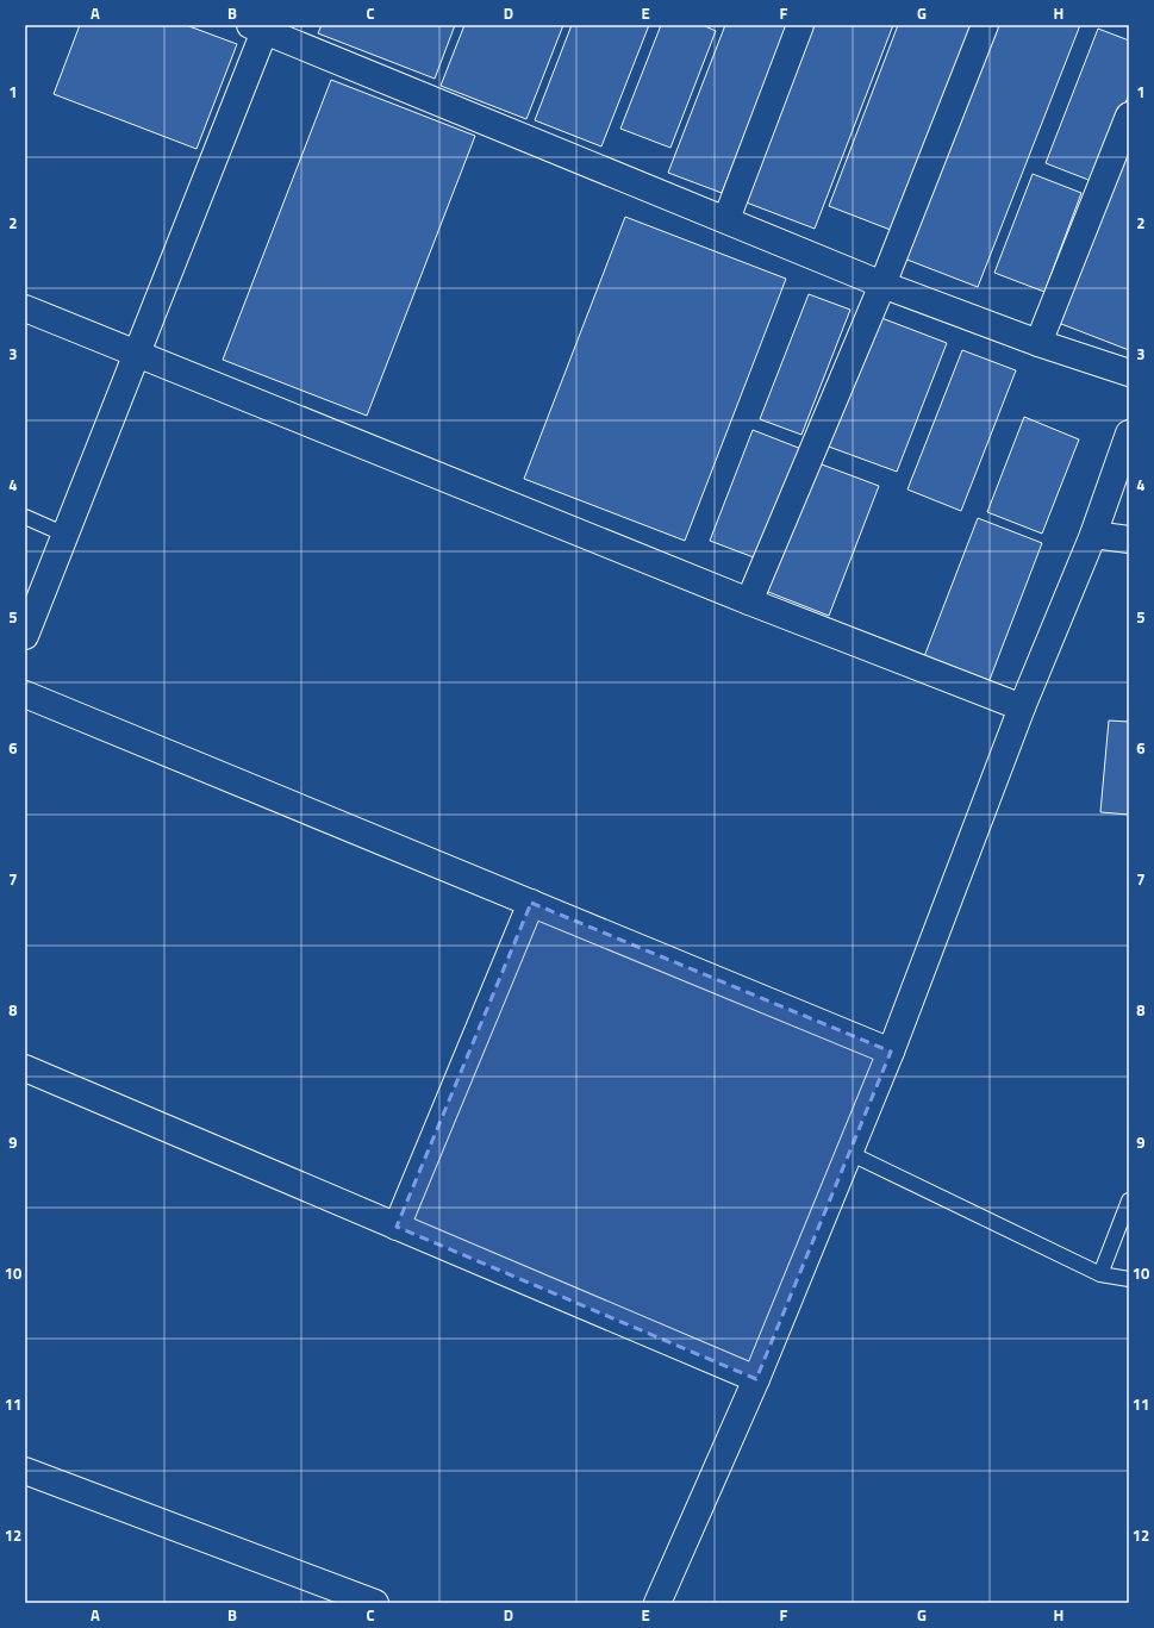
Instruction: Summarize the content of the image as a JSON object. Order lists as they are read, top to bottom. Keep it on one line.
{"grid":{"columns":["A","B","C","D","E","F","G","H"],"rows":["1","2","3","4","5","6","7","8","9","10","11","12"]}}
